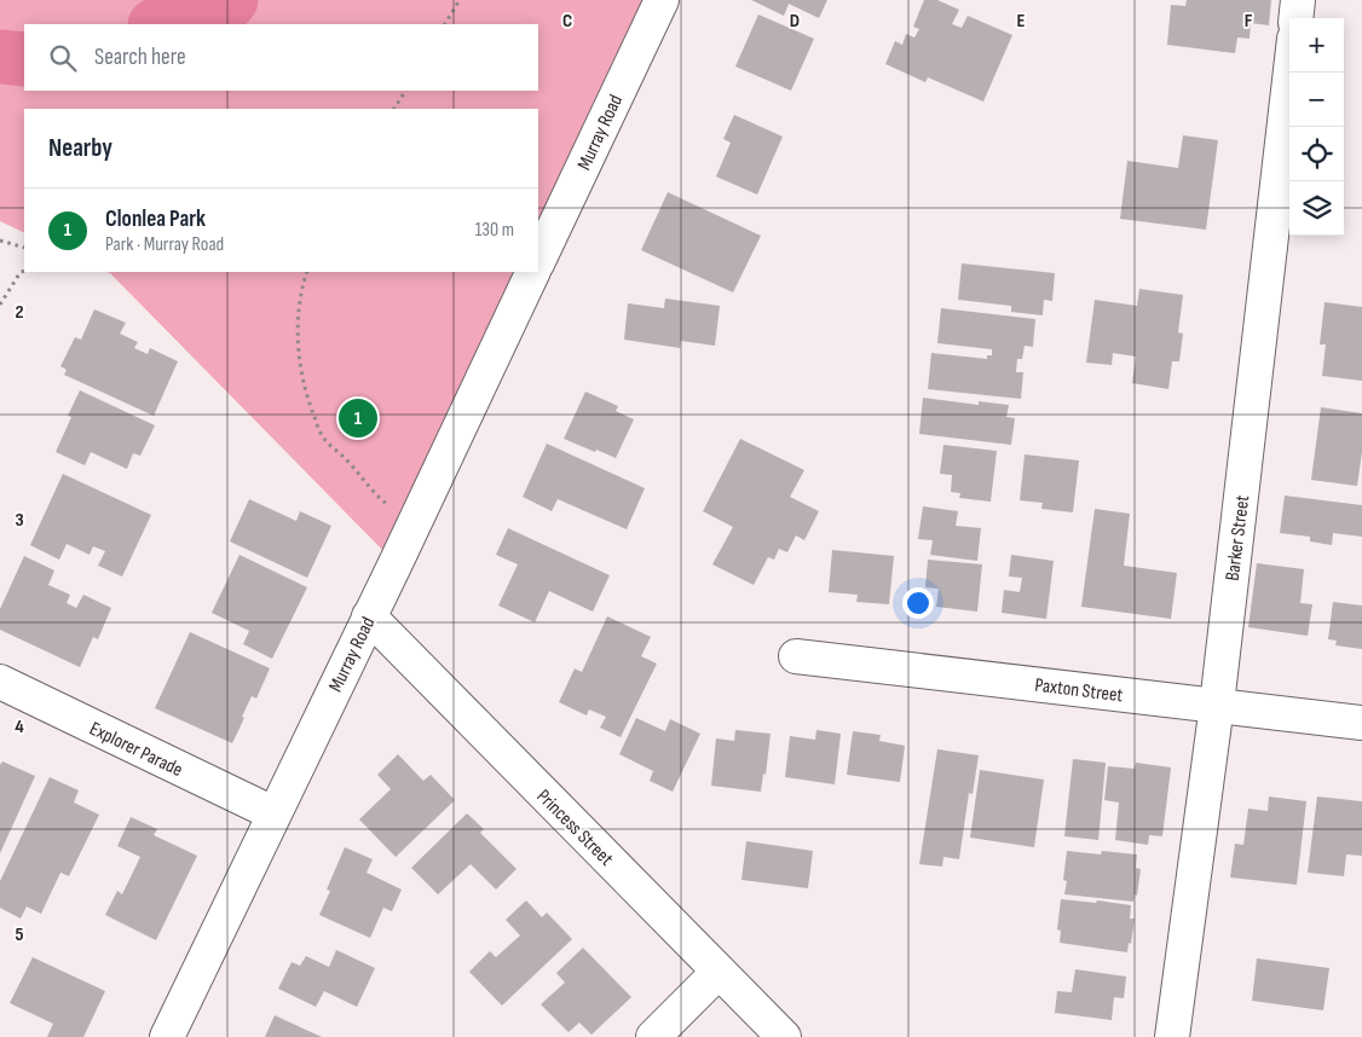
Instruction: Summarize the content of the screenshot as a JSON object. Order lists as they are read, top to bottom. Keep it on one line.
{"streets":{"street":["Murray Road","Barker Street","Paxton Street","Explorer Parade","Princess Street"]},"crossings":[["Murray Road","Explorer Parade"],["Murray Road","Princess Street"],["Barker Street","Paxton Street"]],"page":{"map_buttons":["+","−"],"search":"Search here","heading":"Nearby","list":[{"mark":"1","name":"Clonlea Park","note":"Park · Murray Road","value":"130 m"}],"pins":"1"},"grid":{"columns":["C","D","E","F"],"rows":["2","3","4","5"]}}
